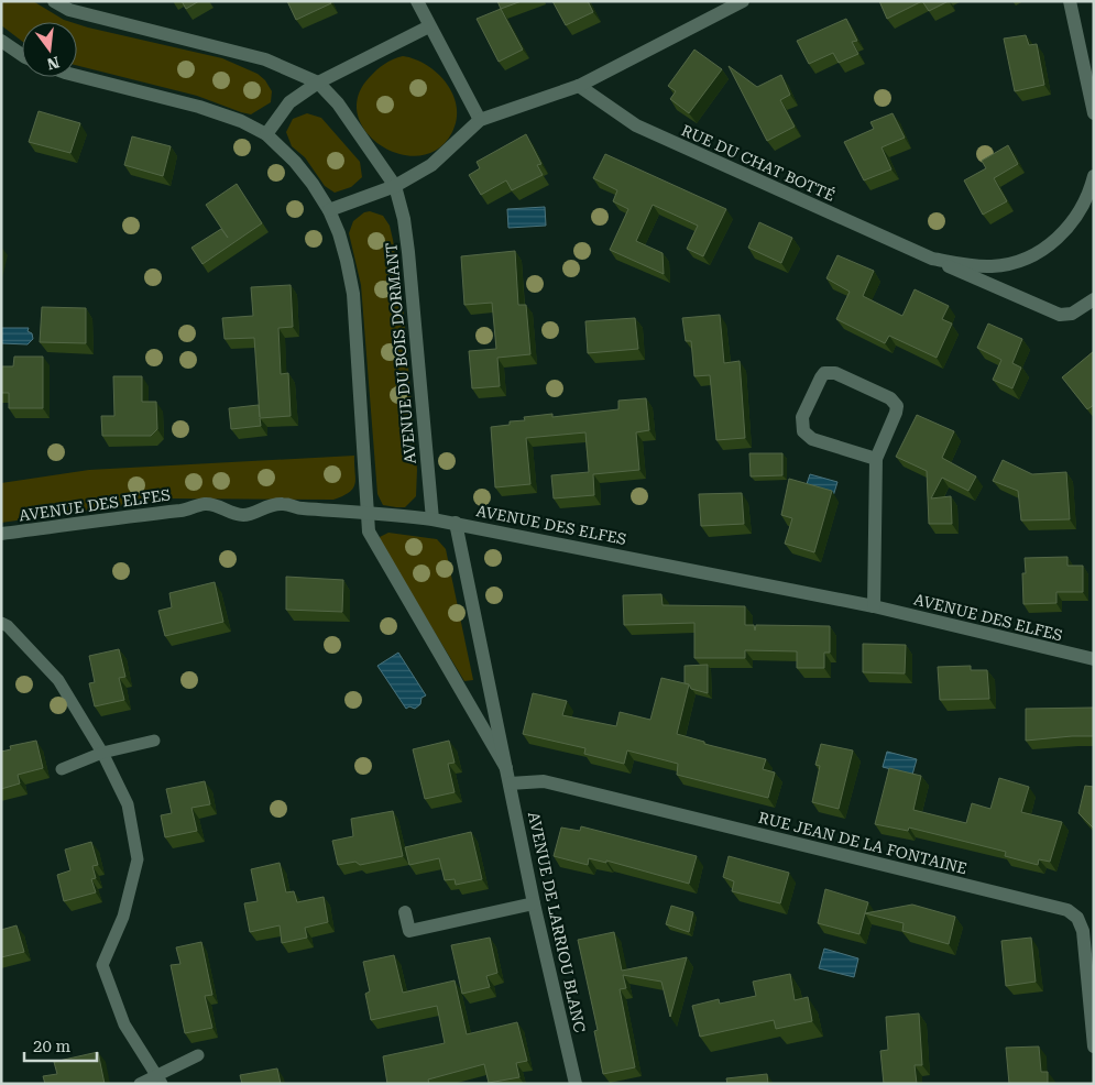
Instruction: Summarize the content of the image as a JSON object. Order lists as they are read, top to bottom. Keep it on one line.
{"streets":{"street":["RUE DU CHAT BOTTÉ","AVENUE DU BOIS DORMANT","AVENUE DES ELFES","RUE JEAN DE LA FONTAINE","AVENUE DE LARRIOU BLANC"]},"crossings":[["AVENUE DU BOIS DORMANT","AVENUE DES ELFES"],["AVENUE DES ELFES","AVENUE DE LARRIOU BLANC"],["RUE JEAN DE LA FONTAINE","AVENUE DE LARRIOU BLANC"]],"scale_bar":"20 m","north":"bottom"}
